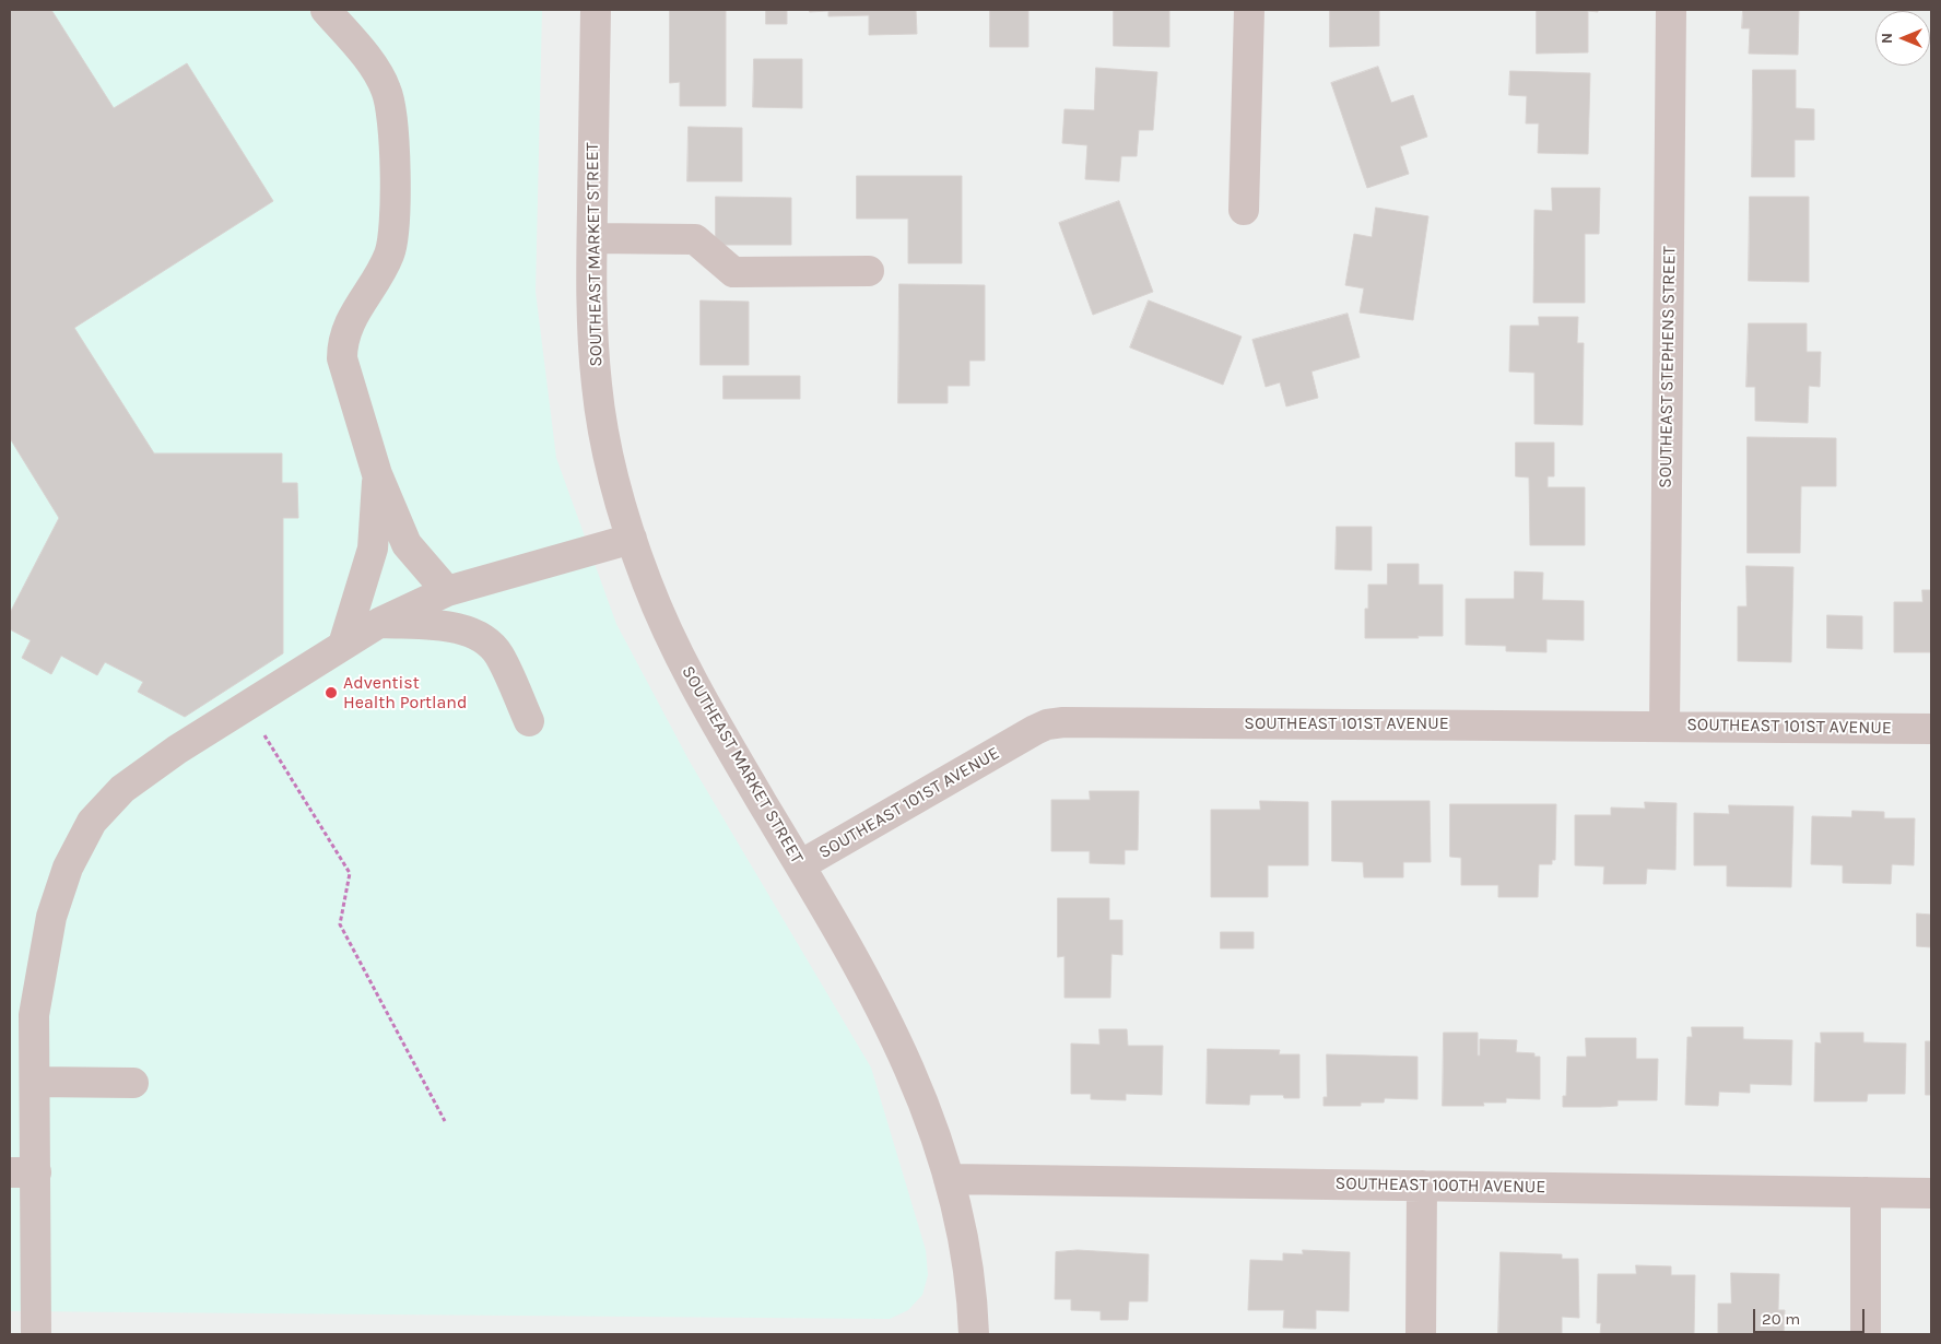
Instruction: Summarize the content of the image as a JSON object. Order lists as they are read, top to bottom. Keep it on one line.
{"streets":{"street":["SOUTHEAST MARKET STREET","SOUTHEAST STEPHENS STREET","SOUTHEAST 101ST AVENUE","SOUTHEAST 100TH AVENUE"]},"crossings":[["SOUTHEAST MARKET STREET","SOUTHEAST 101ST AVENUE"],["SOUTHEAST MARKET STREET","SOUTHEAST 100TH AVENUE"],["SOUTHEAST STEPHENS STREET","SOUTHEAST 101ST AVENUE"]],"places":["Adventist Health Portland"],"scale_bar":"20 m","north":"left"}
